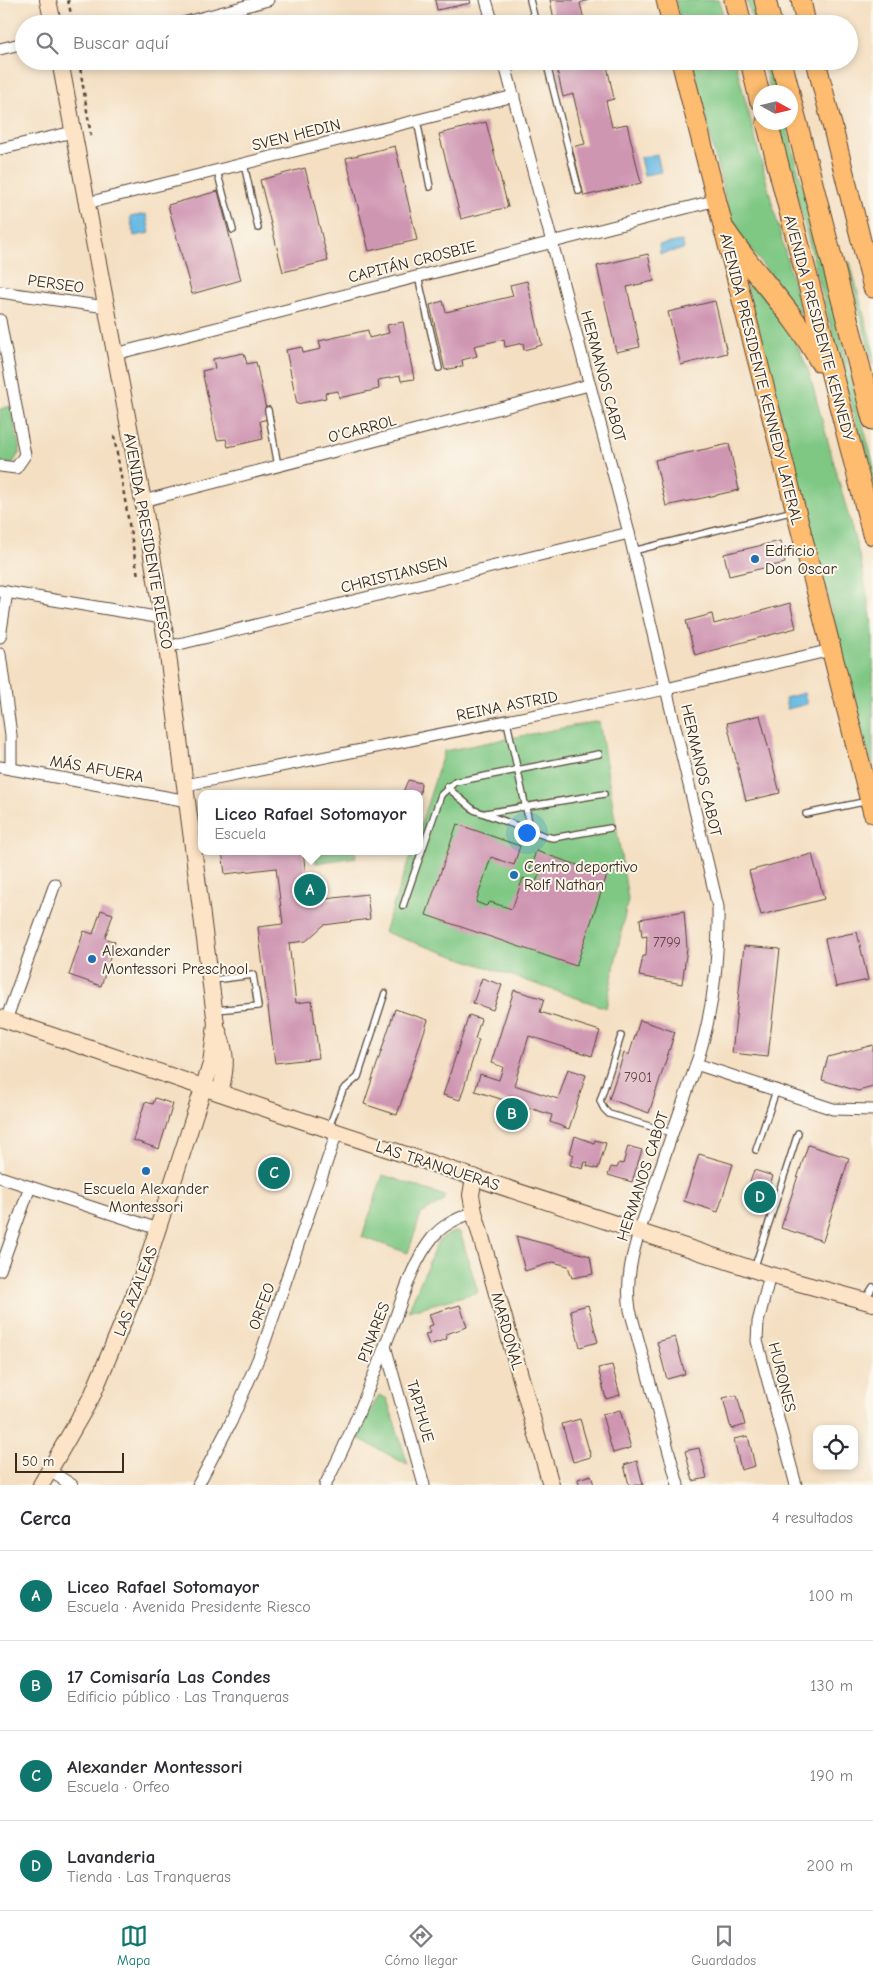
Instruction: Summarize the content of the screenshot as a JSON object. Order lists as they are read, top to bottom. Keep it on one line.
{"streets":{"highway":["AVENIDA PRESIDENTE KENNEDY"],"main road":["AVENIDA PRESIDENTE KENNEDY LATERAL","AVENIDA PRESIDENTE RIESCO","LAS TRANQUERAS","LAS AZALEAS","MARDOÑAL"],"street":["SVEN HEDIN","CAPITÁN CROSBIE","PERSEO","HERMANOS CABOT","O'CARROL","CHRISTIANSEN","REINA ASTRID","MÁS AFUERA","ORFEO","PINARES","HURONES","TAPIHUE"]},"crossings":[["SVEN HEDIN","HERMANOS CABOT"],["SVEN HEDIN","AVENIDA PRESIDENTE RIESCO"],["CAPITÁN CROSBIE","HERMANOS CABOT"],["CAPITÁN CROSBIE","AVENIDA PRESIDENTE KENNEDY LATERAL"],["CAPITÁN CROSBIE","AVENIDA PRESIDENTE RIESCO"],["PERSEO","AVENIDA PRESIDENTE RIESCO"],["HERMANOS CABOT","O'CARROL"],["HERMANOS CABOT","CHRISTIANSEN"],["HERMANOS CABOT","REINA ASTRID"],["HERMANOS CABOT","LAS TRANQUERAS"],["AVENIDA PRESIDENTE KENNEDY LATERAL","REINA ASTRID"],["O'CARROL","AVENIDA PRESIDENTE RIESCO"],["AVENIDA PRESIDENTE RIESCO","CHRISTIANSEN"],["AVENIDA PRESIDENTE RIESCO","REINA ASTRID"],["AVENIDA PRESIDENTE RIESCO","MÁS AFUERA"],["AVENIDA PRESIDENTE RIESCO","LAS TRANQUERAS"],["AVENIDA PRESIDENTE RIESCO","LAS AZALEAS"],["REINA ASTRID","MÁS AFUERA"],["LAS TRANQUERAS","LAS AZALEAS"],["LAS TRANQUERAS","ORFEO"],["LAS TRANQUERAS","MARDOÑAL"],["LAS TRANQUERAS","HURONES"],["MARDOÑAL","PINARES"],["PINARES","TAPIHUE"]],"places":["Edificio Don Oscar","Centro deportivo Rolf Nathan","Alexander Montessori Preschool","Escuela Alexander Montessori"],"house_numbers":["7799","7901"],"scale_bar":"50 m","north":"right","page":{"search":"Buscar aquí","popup":["Liceo Rafael Sotomayor","Escuela"],"pins":["A","B","C","D"],"scale":"50 m","heading":["Cerca","4 resultados"],"list":[{"mark":"A","name":"Liceo Rafael Sotomayor","note":"Escuela · Avenida Presidente Riesco","value":"100 m"},{"mark":"B","name":"17 Comisaría Las Condes","note":"Edificio público · Las Tranqueras","value":"130 m"},{"mark":"C","name":"Alexander Montessori","note":"Escuela · Orfeo","value":"190 m"},{"mark":"D","name":"Lavanderia","note":"Tienda · Las Tranqueras","value":"200 m"}],"nav":["Mapa","Cómo llegar","Guardados"]}}
